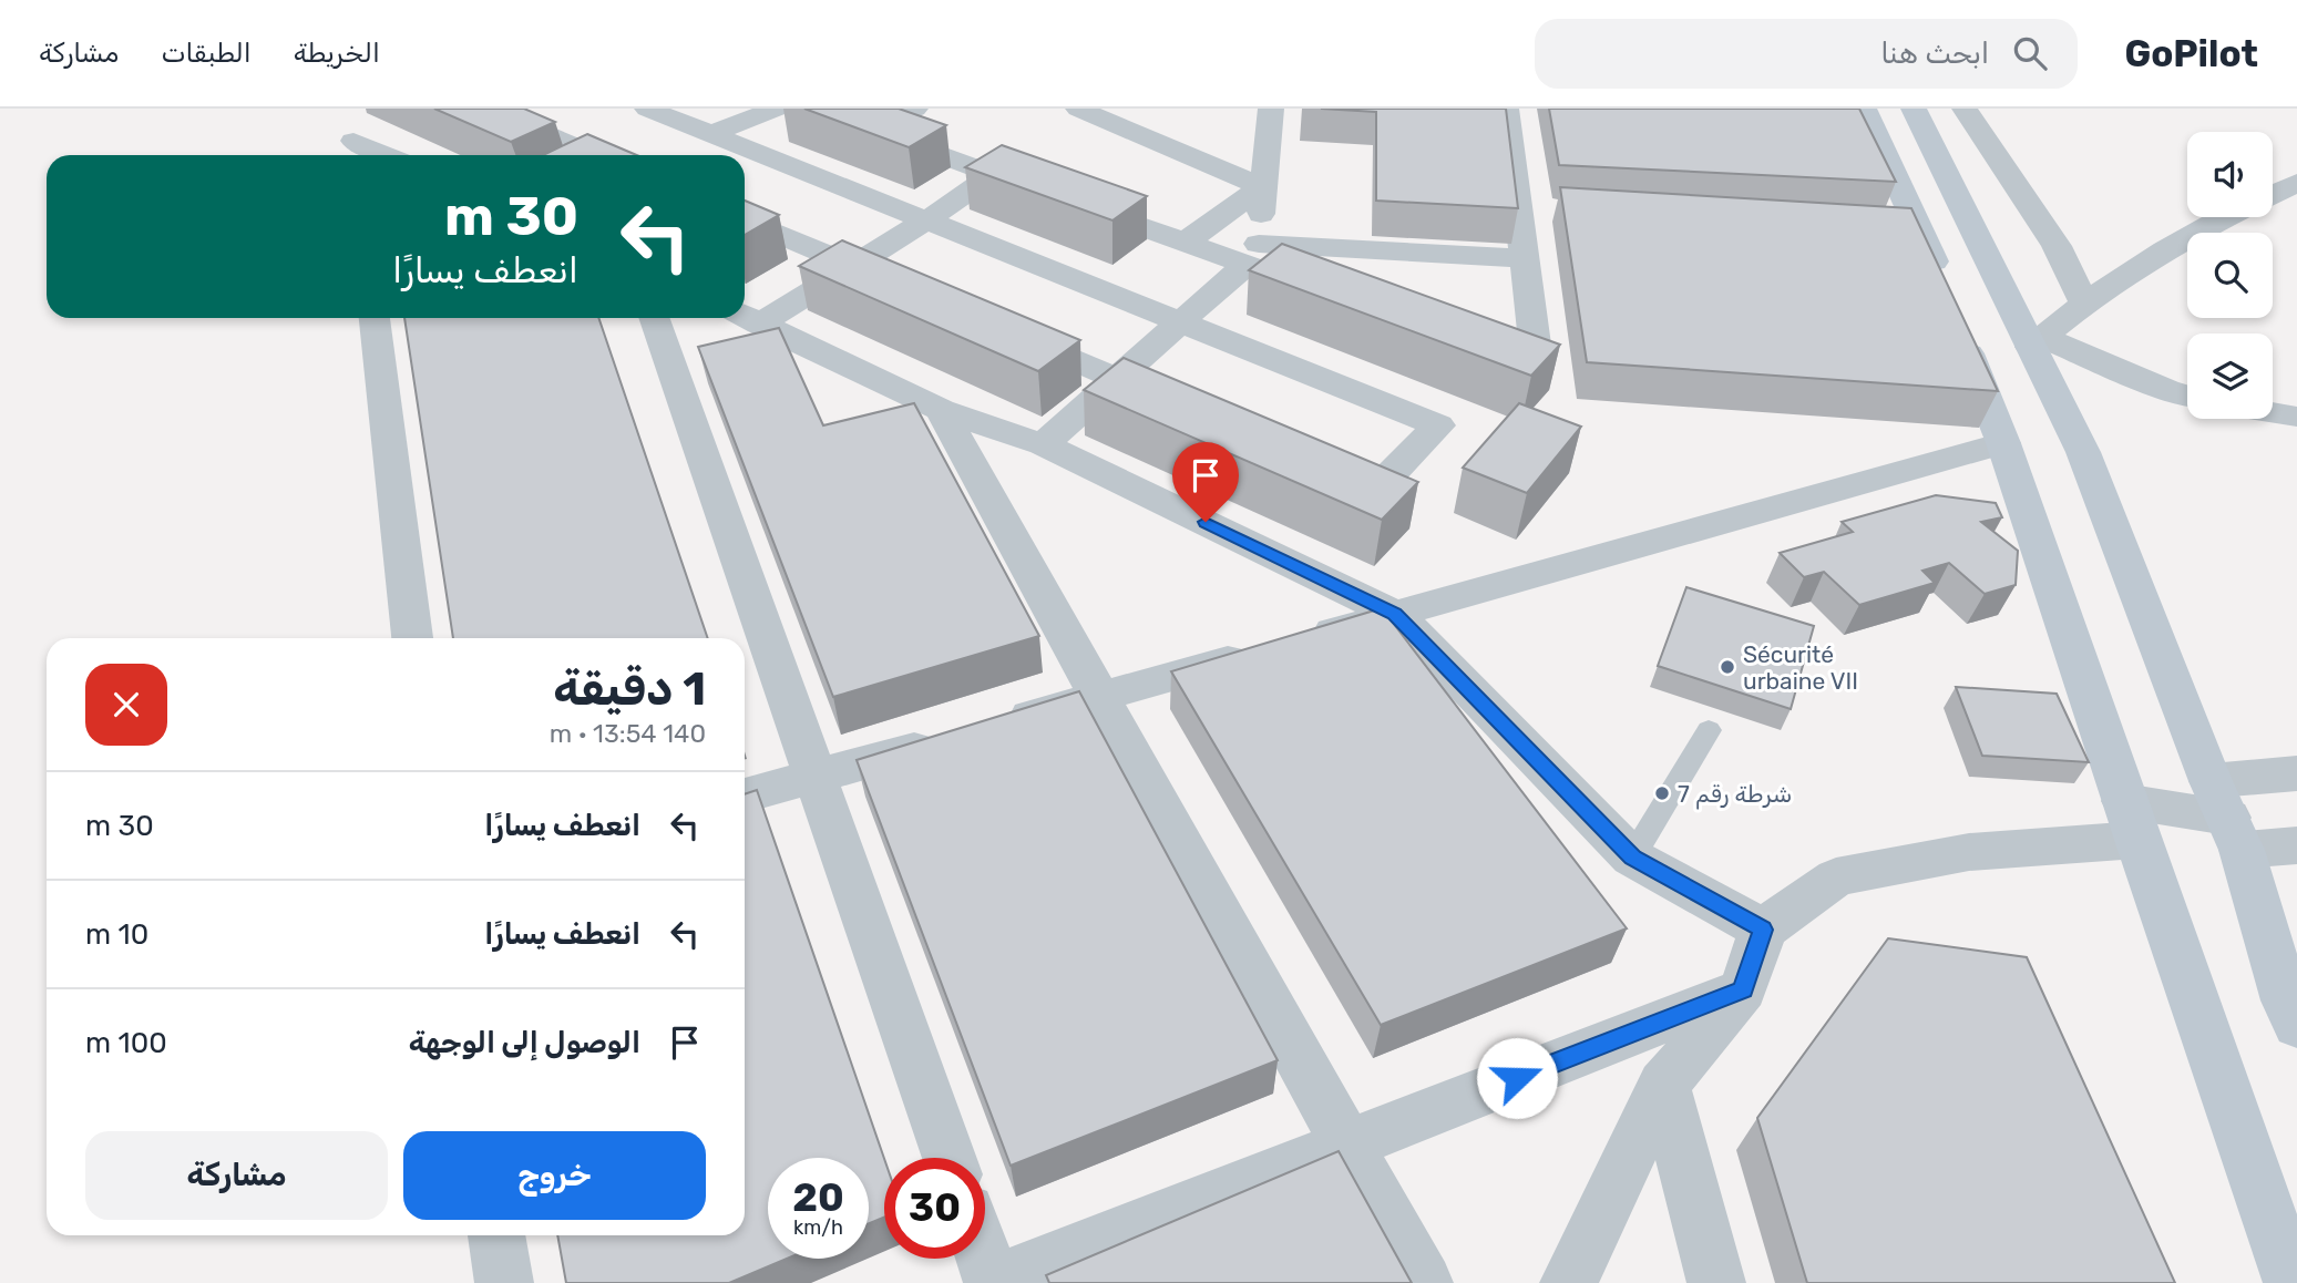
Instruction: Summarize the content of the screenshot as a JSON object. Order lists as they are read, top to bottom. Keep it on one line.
{"places":["Sécurité urbaine VII","شرطة رقم 7"],"page":{"header":"GoPilot","search":"ابحث هنا","nav":["الخريطة","الطبقات","مشاركة"],"turn":["30 m","انعطف يسارًا"],"heading":["1 دقيقة","140 m · 13:54"],"list":[{"name":"انعطف يسارًا","value":"30 m"},{"name":"انعطف يسارًا","value":"10 m"},{"name":"الوصول إلى الوجهة","value":"100 m"}],"buttons":["خروج","مشاركة"],"speed":"20 km/h","limit":"30"}}
